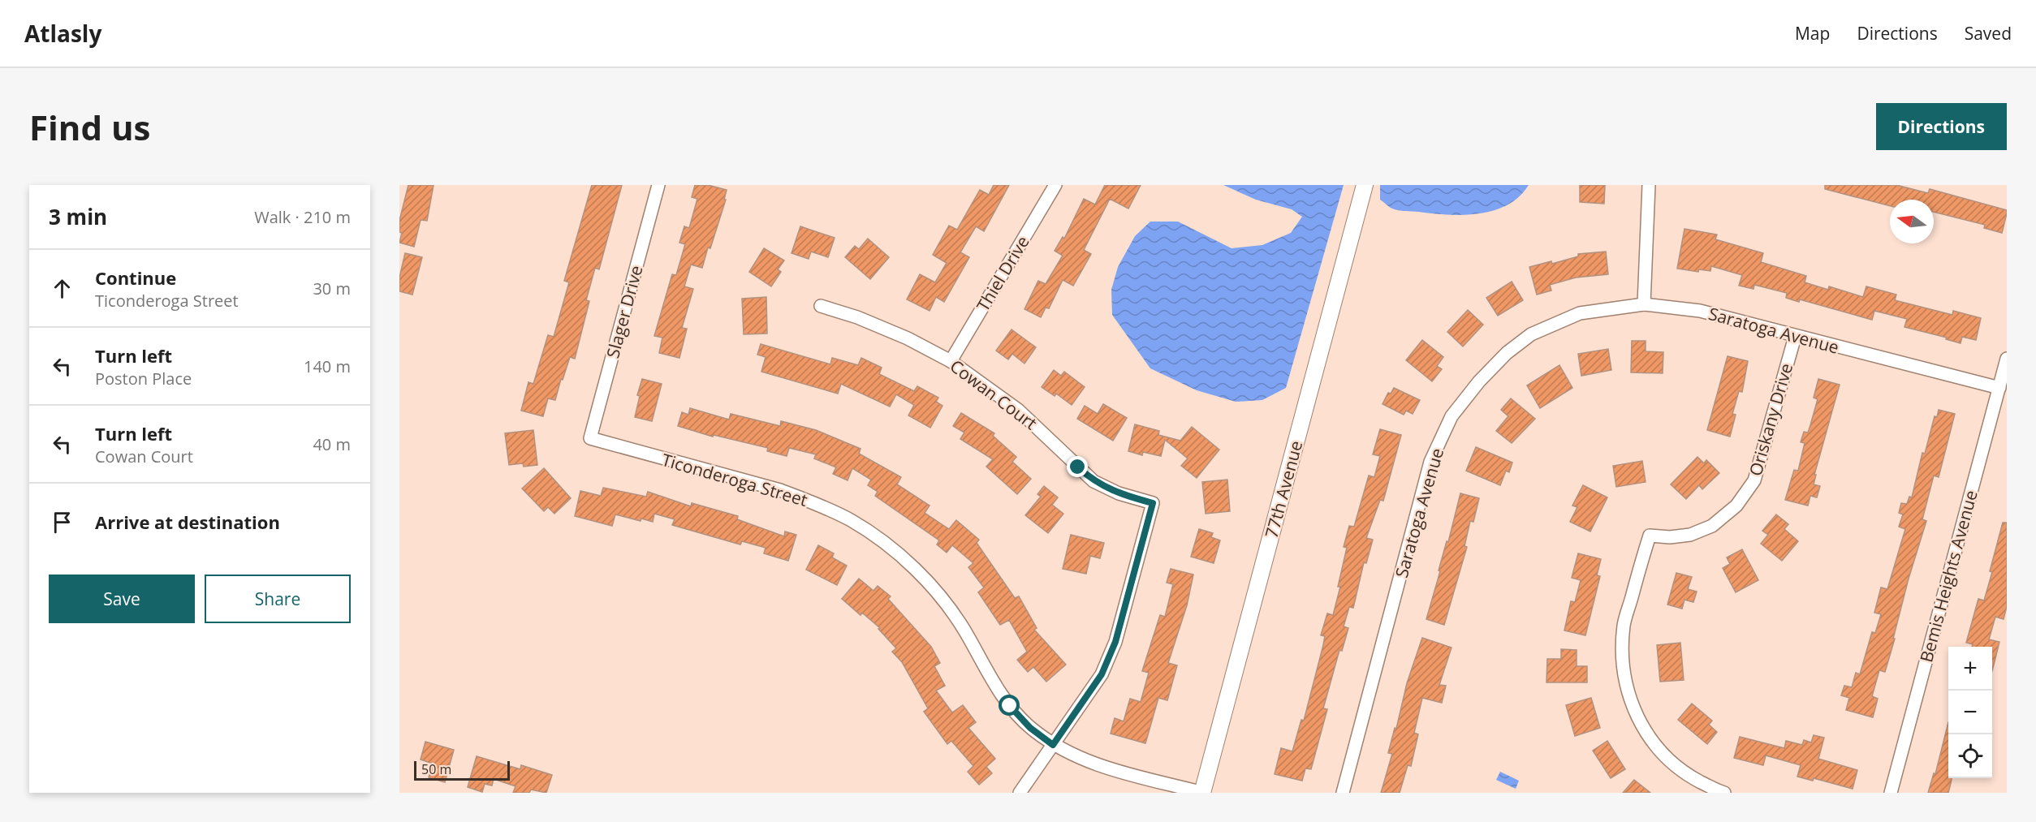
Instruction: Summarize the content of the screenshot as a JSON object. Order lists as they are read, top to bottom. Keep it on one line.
{"streets":{"street":["Thiel Drive","Slager Drive","Saratoga Avenue","Cowan Court","Oriskany Drive","Ticonderoga Street","77th Avenue","Bemis Heights Avenue"]},"crossings":[["Thiel Drive","Cowan Court"],["Slager Drive","Ticonderoga Street"],["Saratoga Avenue","Oriskany Drive"],["Saratoga Avenue","Bemis Heights Avenue"],["Cowan Court","Ticonderoga Street"],["Ticonderoga Street","77th Avenue"]],"scale_bar":"50 m","north":"left","page":{"header":"Atlasly","nav":["Map","Directions","Saved"],"buttons":["Directions",["Save","Share"]],"title":"Find us","heading":["3 min","Walk · 210 m"],"list":[["Continue","Ticonderoga Street","30 m"],["Turn left","Poston Place","140 m"],["Turn left","Cowan Court","40 m"],"Arrive at destination"],"map_buttons":["+","−"],"scale":"50 m"}}
